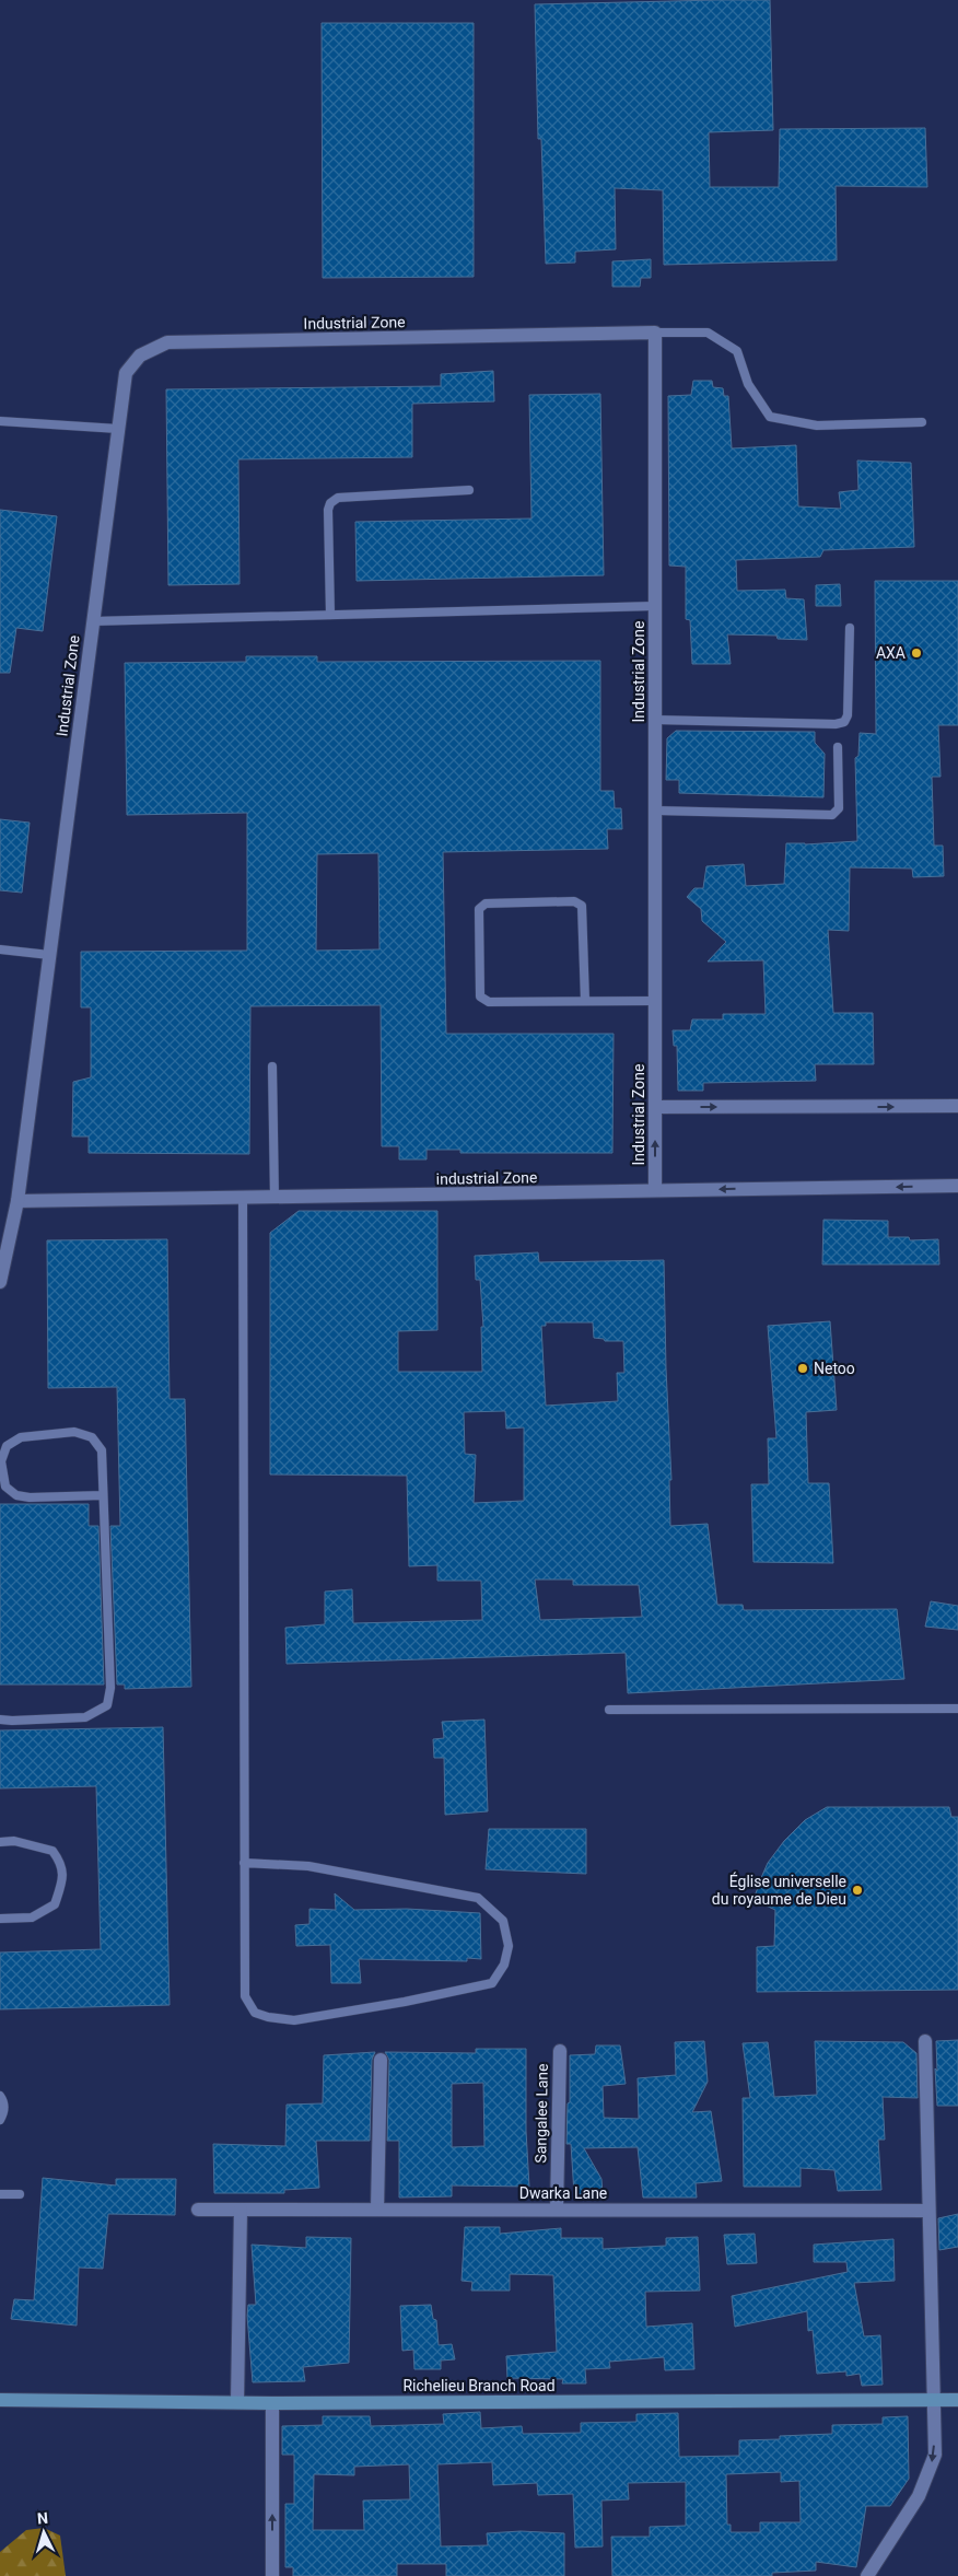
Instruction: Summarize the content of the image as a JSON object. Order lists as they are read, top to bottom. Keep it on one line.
{"streets":{"main road":["Richelieu Branch Road"],"street":["Industrial Zone","industrial Zone","Sangalee Lane","Dwarka Lane"]},"crossings":[["Industrial Zone","industrial Zone"],["Sangalee Lane","Dwarka Lane"]],"places":["AXA","Netoo","Église universelle du royaume de Dieu"],"north":"top"}
